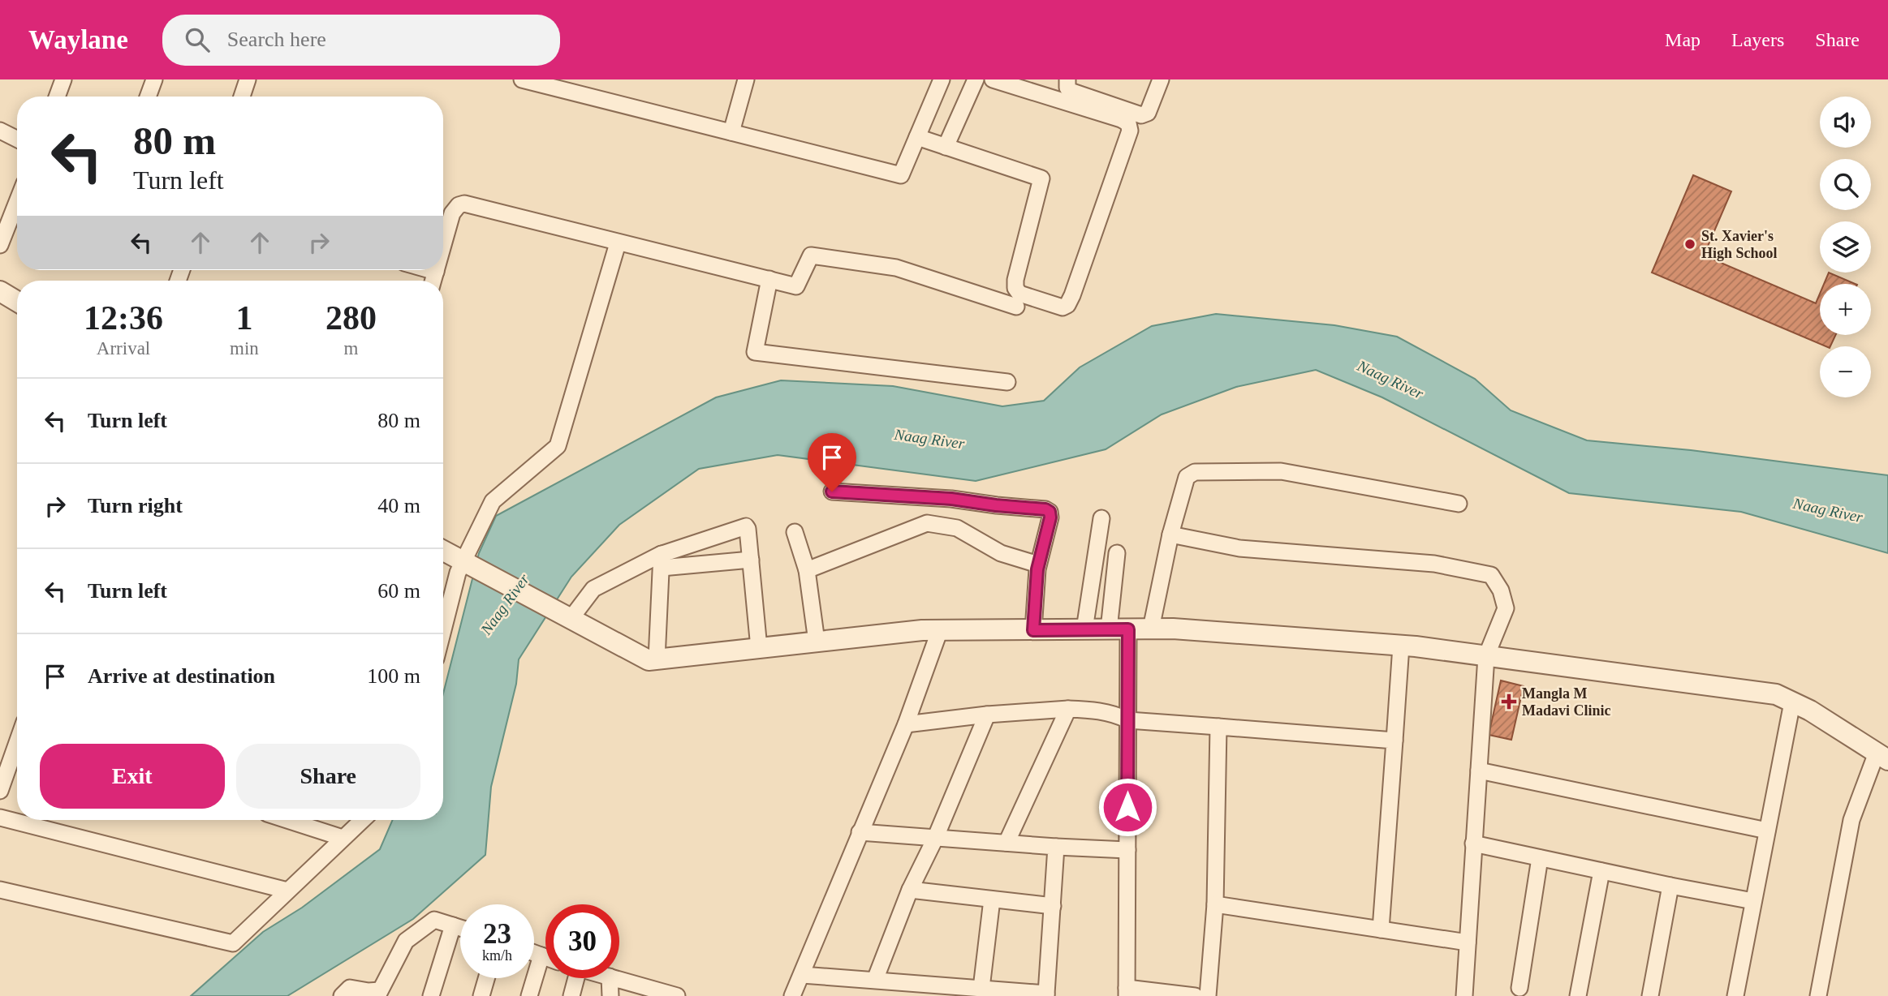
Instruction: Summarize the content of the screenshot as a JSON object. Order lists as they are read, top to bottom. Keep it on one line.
{"water":["Naag River"],"places":{"other":["St. Xavier's High School"],"health":["Mangla M Madavi Clinic"]},"page":{"header":"Waylane","search":"Search here","nav":["Map","Layers","Share"],"map_buttons":["+","−"],"turn":["80 m","Turn left"],"eta":["12:36","Arrival","1","min","280","m"],"list":[{"name":"Turn left","value":"80 m"},{"name":"Turn right","value":"40 m"},{"name":"Turn left","value":"60 m"},{"name":"Arrive at destination","value":"100 m"}],"buttons":["Exit","Share"],"speed":"23 km/h","limit":"30"}}
